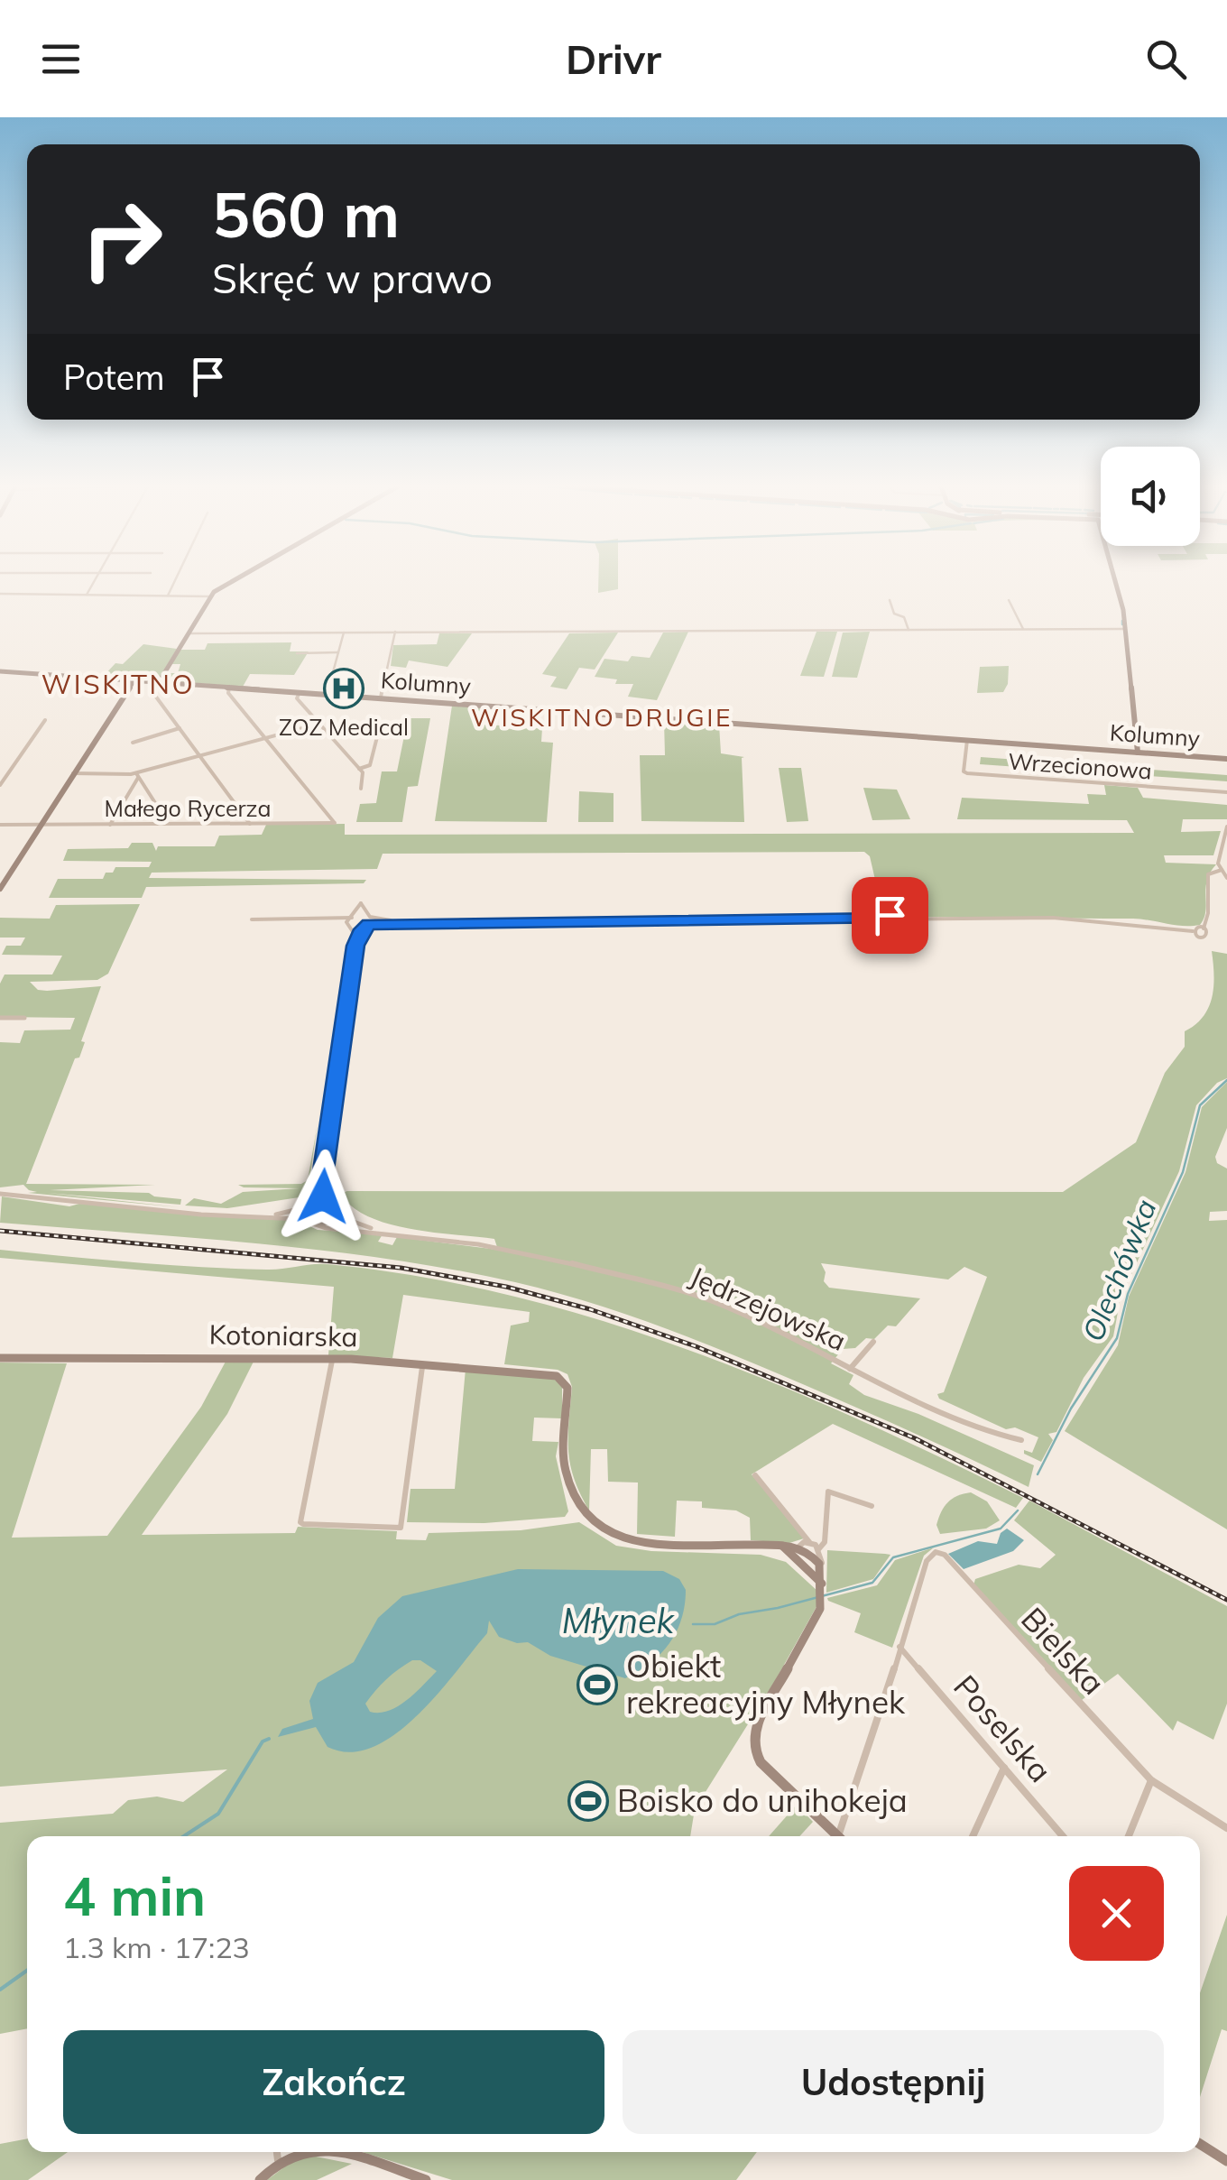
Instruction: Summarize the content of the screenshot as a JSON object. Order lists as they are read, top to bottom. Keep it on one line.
{"streets":{"street":["Kolumny","Wrzecionowa","Małego Rycerza","Jędrzejowska","Kotoniarska","Bielska","Poselska"]},"crossings":[["Kolumny","Wrzecionowa"],["Bielska","Poselska"]],"districts":["WISKITNO","WISKITNO DRUGIE"],"water":["Olechówka","Młynek"],"places":{"hospital":["ZOZ Medical"],"sports":["Obiekt rekreacyjny Młynek","Boisko do unihokeja"]},"page":{"header":"Drivr","turn":["560 m","Skręć w prawo"],"then":"Potem","heading":["4 min","1.3 km · 17:23"],"buttons":["Zakończ","Udostępnij"]}}
